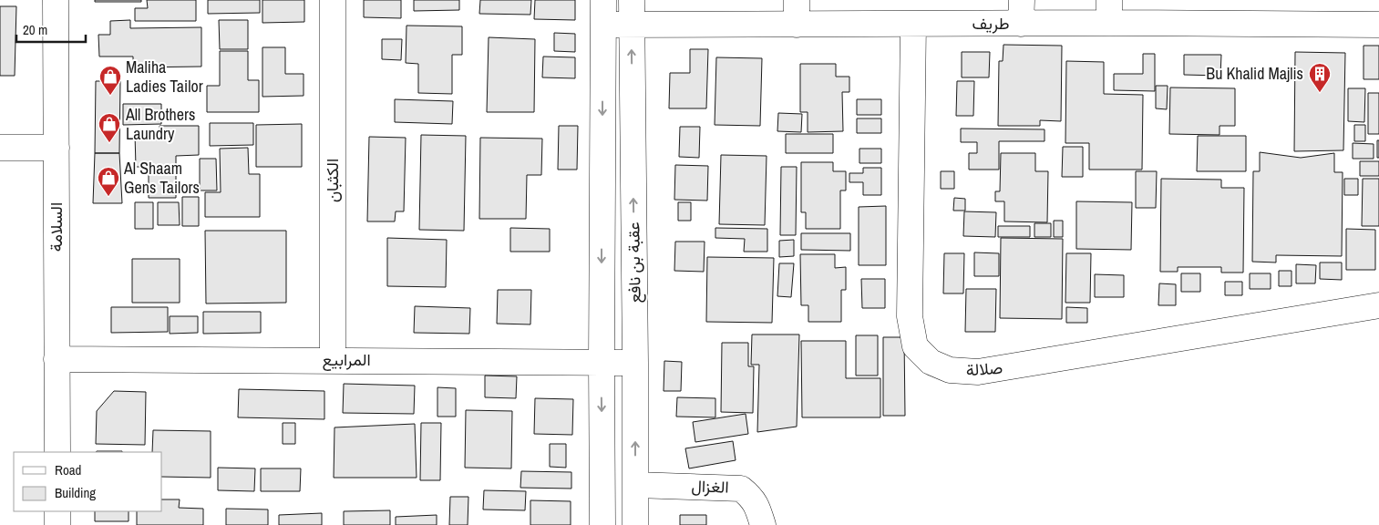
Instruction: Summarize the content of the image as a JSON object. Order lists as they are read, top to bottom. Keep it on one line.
{"streets":{"street":["طريف","الكثبان","السلامة","عقبة بن نافع","المرابيع","صلالة","الغزال"]},"crossings":[["طريف","عقبة بن نافع"],["طريف","صلالة"],["الكثبان","المرابيع"],["السلامة","المرابيع"],["عقبة بن نافع","المرابيع"],["عقبة بن نافع","الغزال"]],"places":{"building":["Bu Khalid Majlis"],"shop":["Maliha Ladies Tailor","All Brothers Laundry","Al Shaam Gens Tailors"]},"legend":["Road","Building"],"scale_bar":"20 m"}
